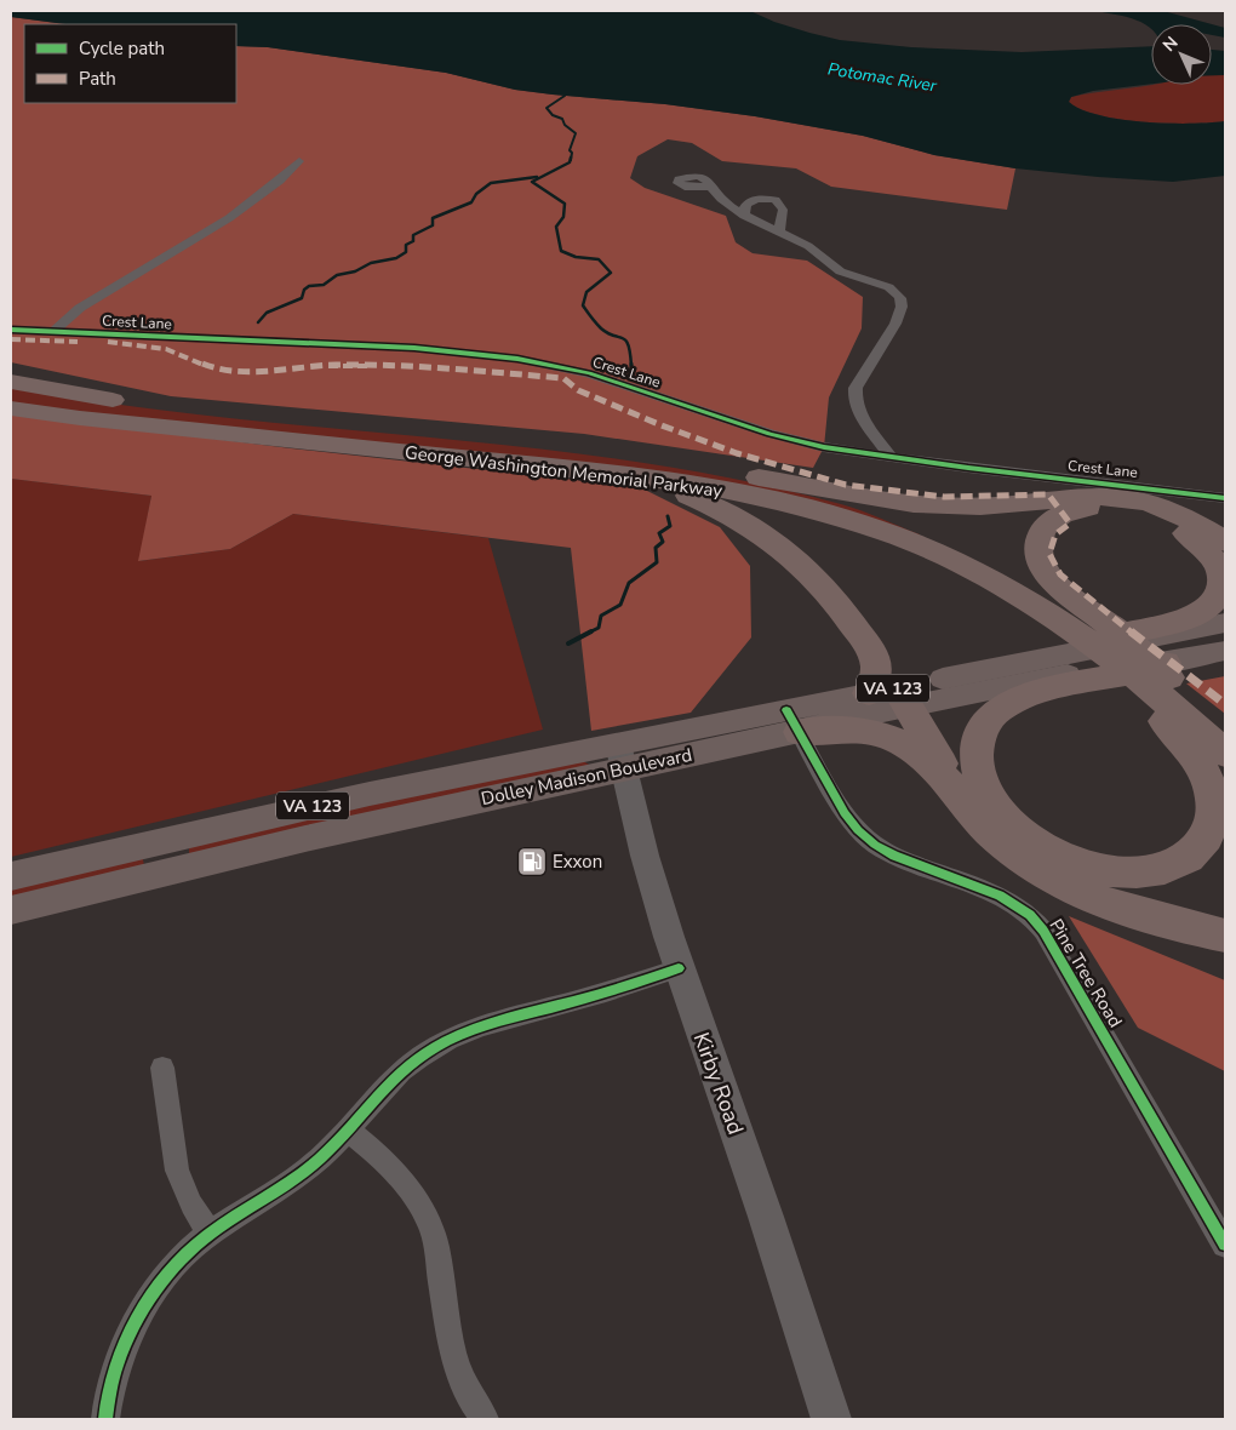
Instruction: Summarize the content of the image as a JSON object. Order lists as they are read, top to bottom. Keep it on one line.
{"streets":{"highway":["George Washington Memorial Parkway"],"main road":["VA 123","Dolley Madison Boulevard","Kirby Road"],"street":["Crest Lane","Pine Tree Road"]},"crossings":[["George Washington Memorial Parkway","Dolley Madison Boulevard"],["Dolley Madison Boulevard","Pine Tree Road"],["Dolley Madison Boulevard","Kirby Road"]],"water":["Potomac River"],"places":{"fuel station":["Exxon"]},"legend":["Cycle path","Path"],"north":"top left"}
